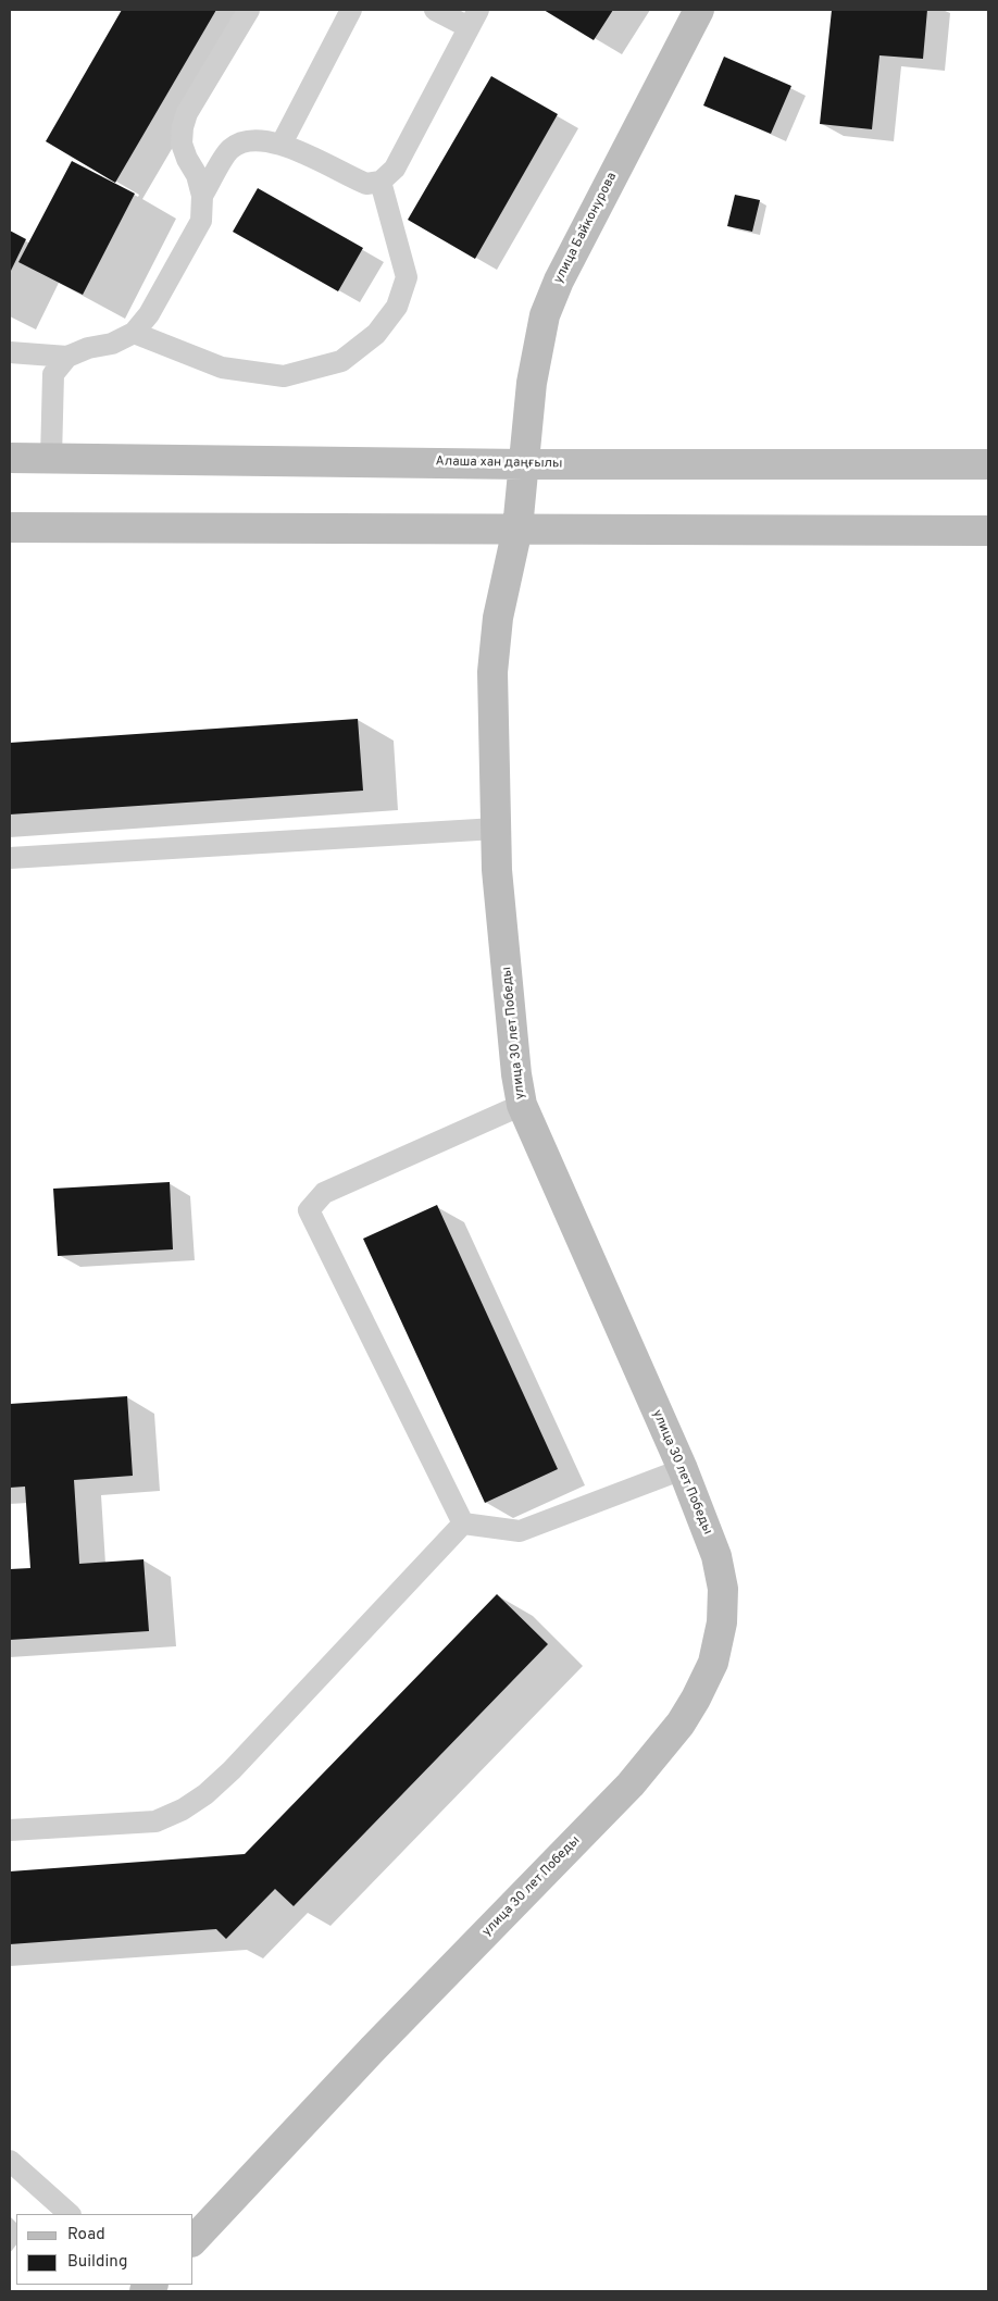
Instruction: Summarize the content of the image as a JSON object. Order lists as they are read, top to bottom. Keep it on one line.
{"streets":{"street":["улица Байконурова","Алаша хан даңғылы","улица 30 лет Победы"]},"crossings":[["улица Байконурова","Алаша хан даңғылы"],["улица Байконурова","улица 30 лет Победы"]],"legend":["Road","Building"]}
